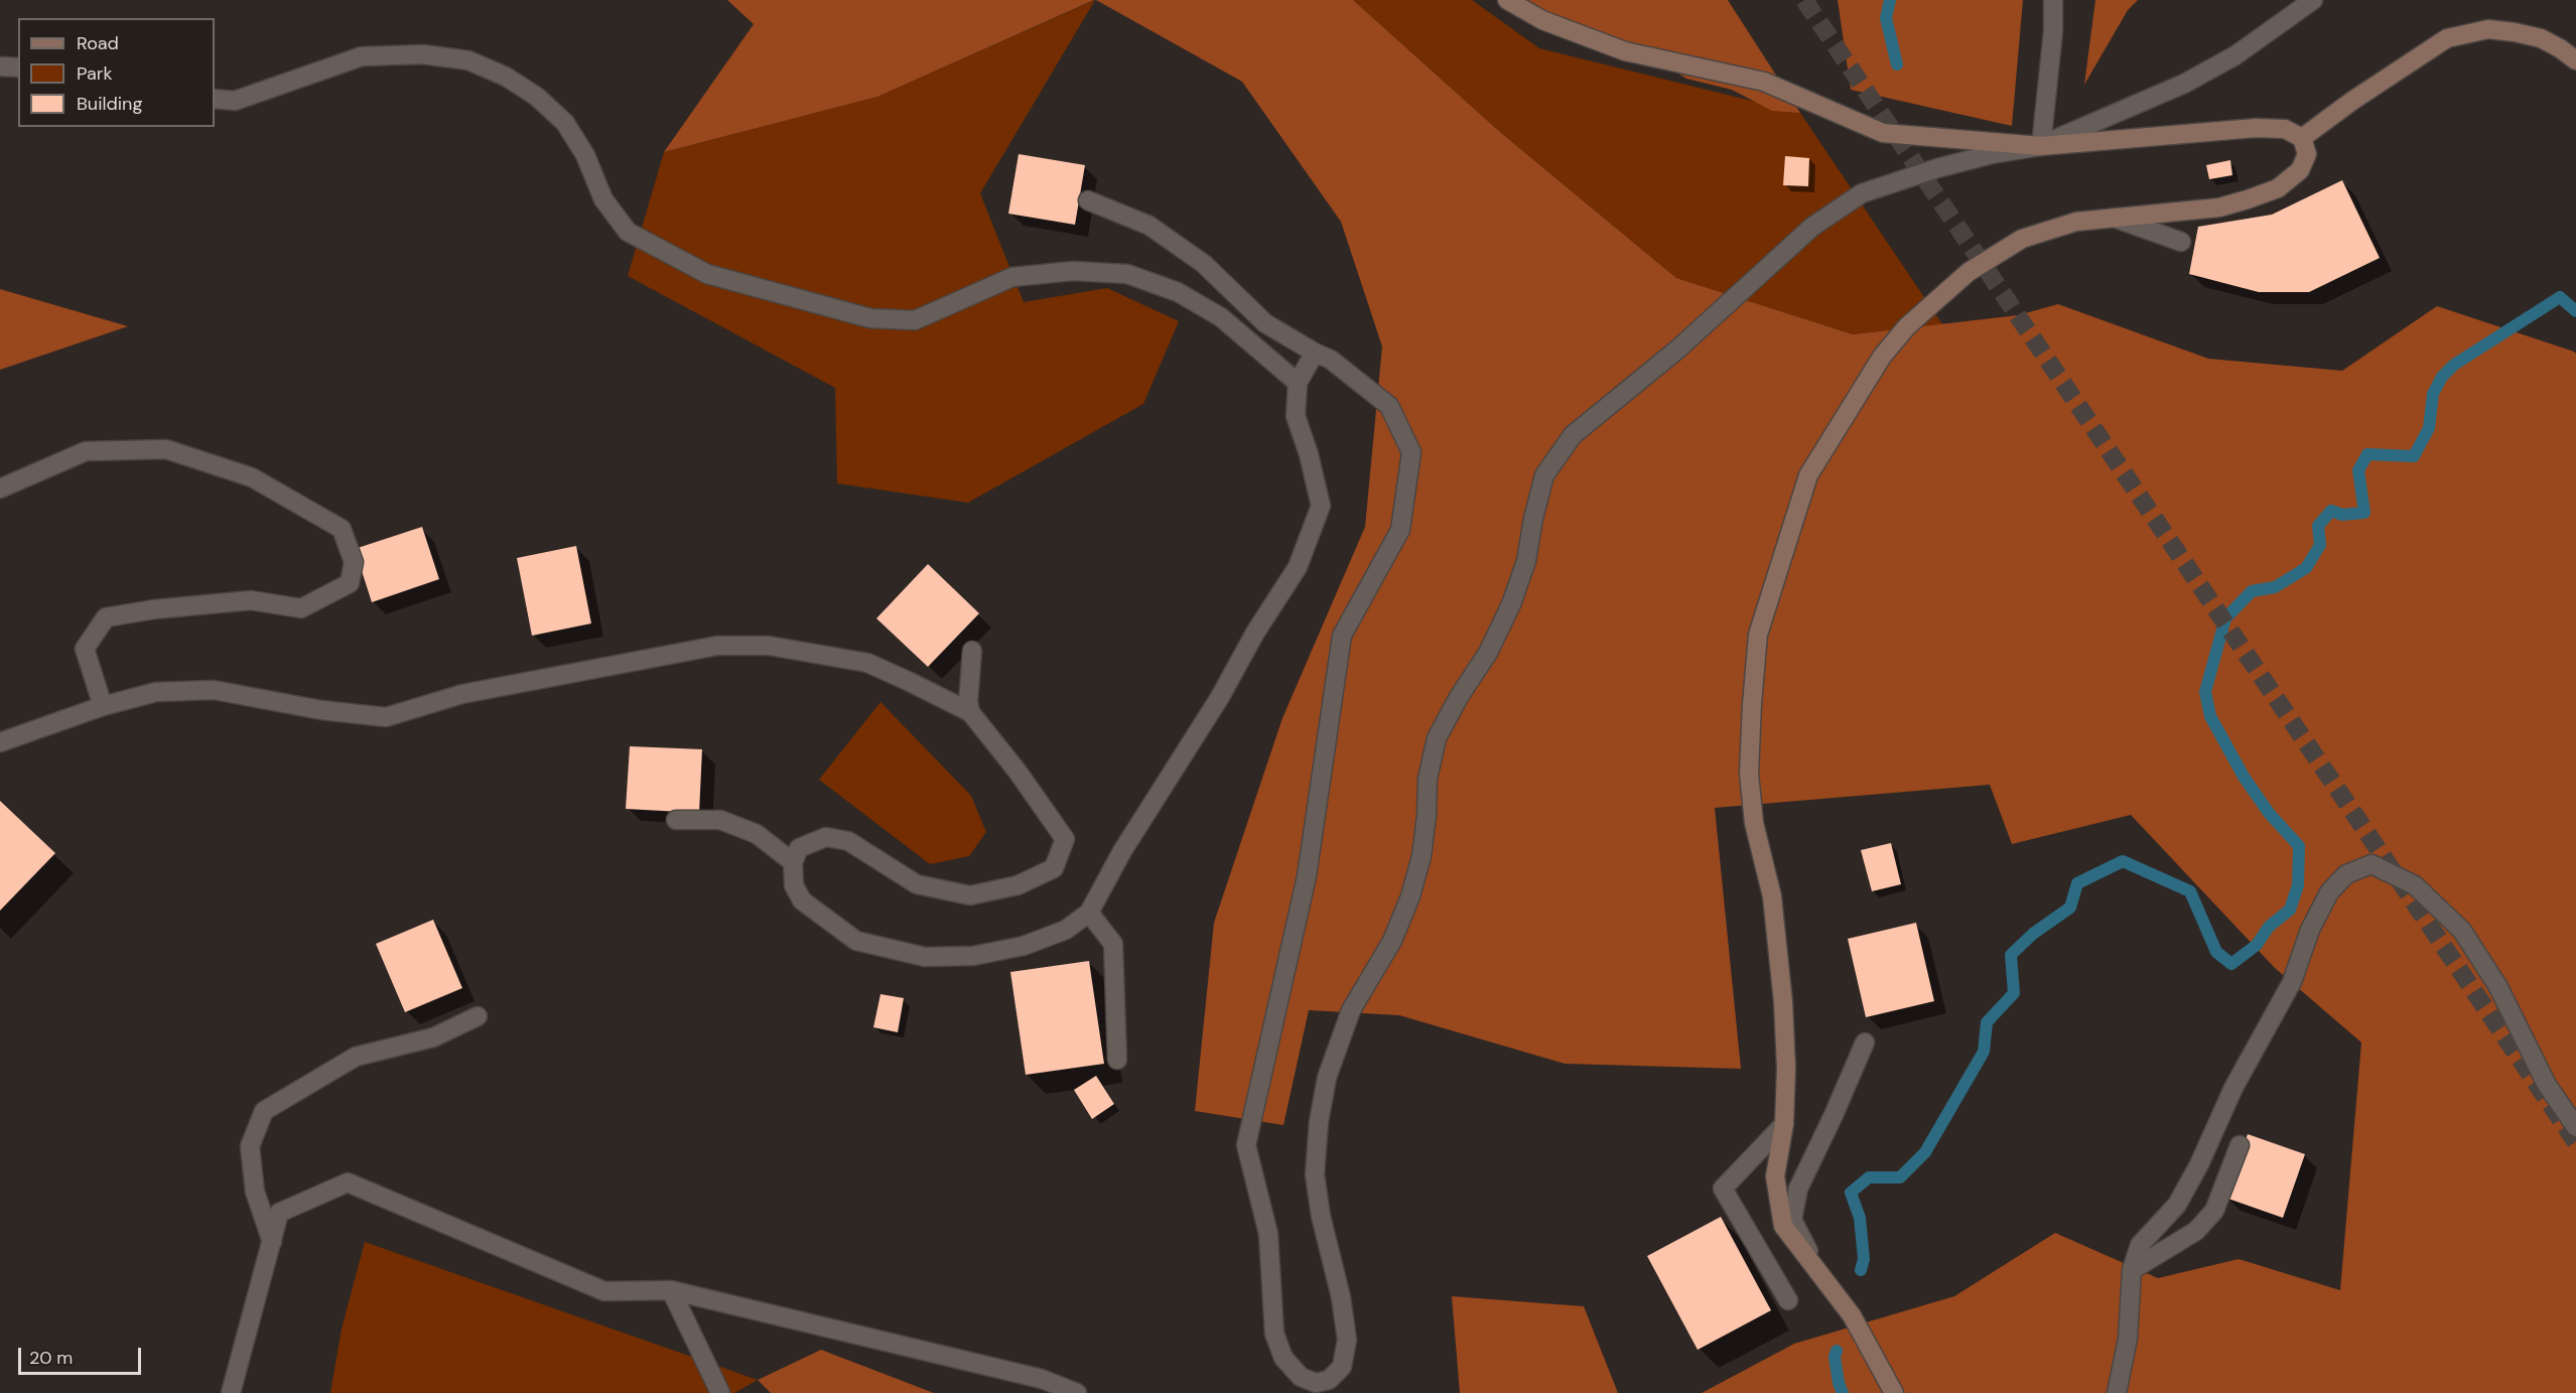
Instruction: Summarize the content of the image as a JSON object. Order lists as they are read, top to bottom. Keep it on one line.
{"legend":["Road","Park","Building"],"scale_bar":"20 m"}
